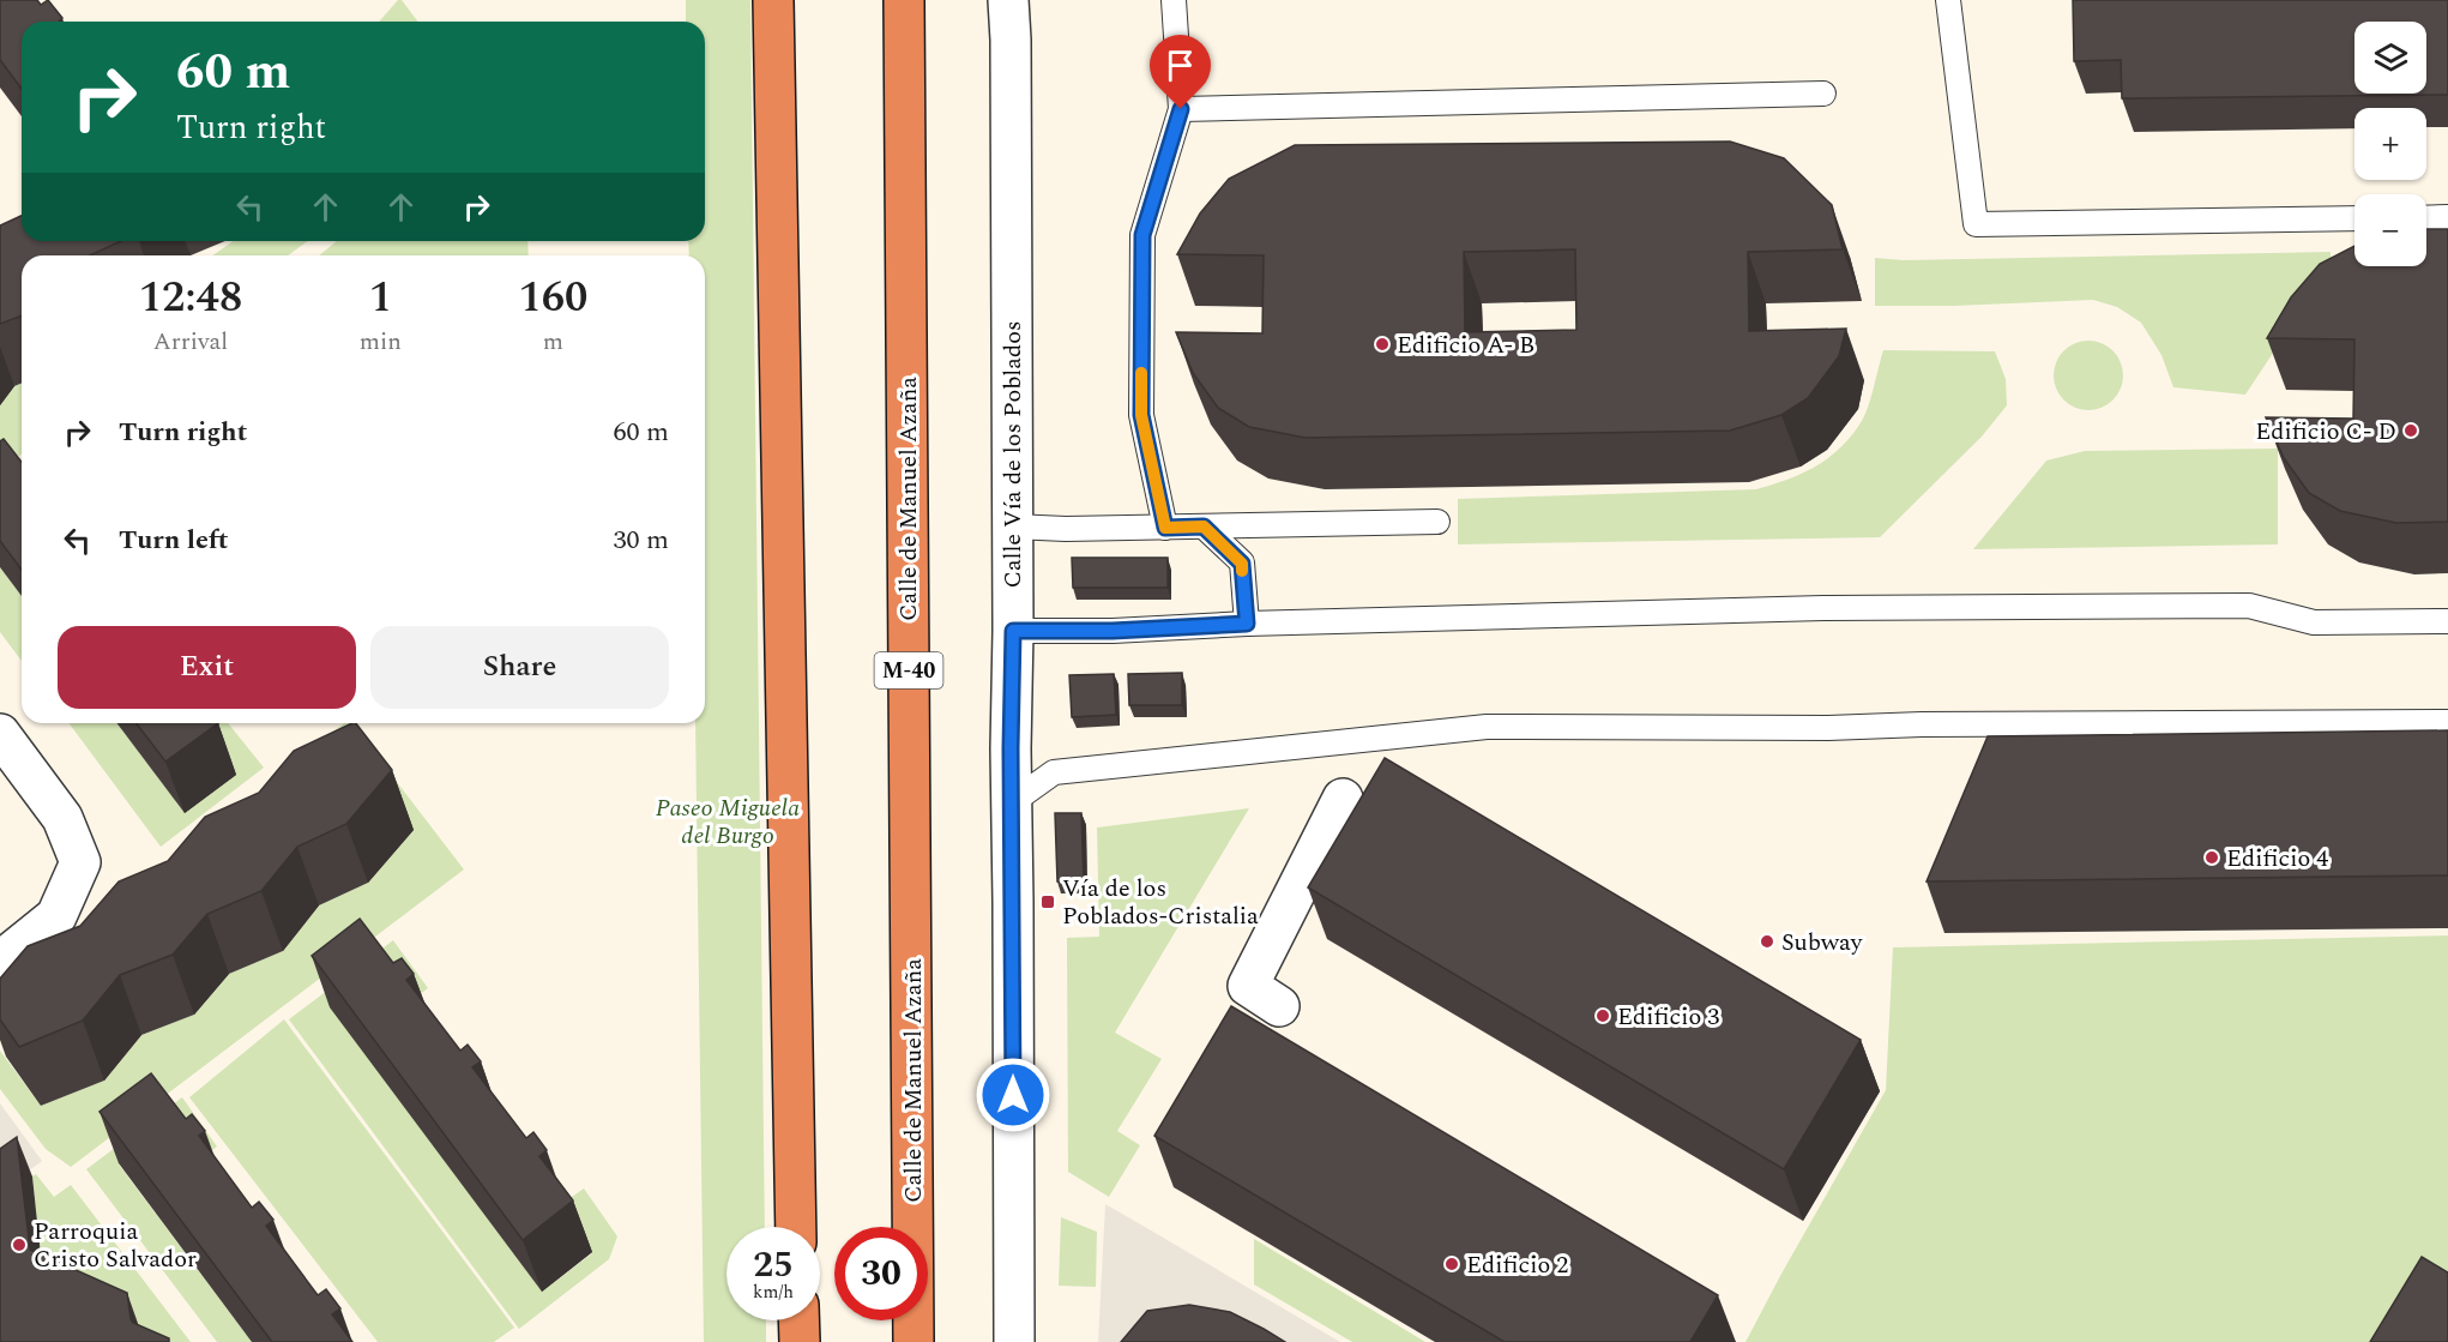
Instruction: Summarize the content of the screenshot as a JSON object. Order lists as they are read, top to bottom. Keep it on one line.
{"streets":{"highway":["Calle de Manuel Azaña","M-40"],"street":["Calle Vía de los Poblados"]},"parks":["Paseo Miguela del Burgo"],"places":{"other":["Edificio A- B","Edificio C- D","Edificio 4","Subway","Edificio 3","Parroquia Cristo Salvador","Edificio 2"],"transit":["Vía de los Poblados-Cristalia"]},"page":{"map_buttons":["+","−"],"turn":["60 m","Turn right"],"eta":["12:48","Arrival","1","min","160","m"],"list":[{"name":"Turn right","value":"60 m"},{"name":"Turn left","value":"30 m"}],"buttons":["Exit","Share"],"speed":"25 km/h","limit":"30"}}
